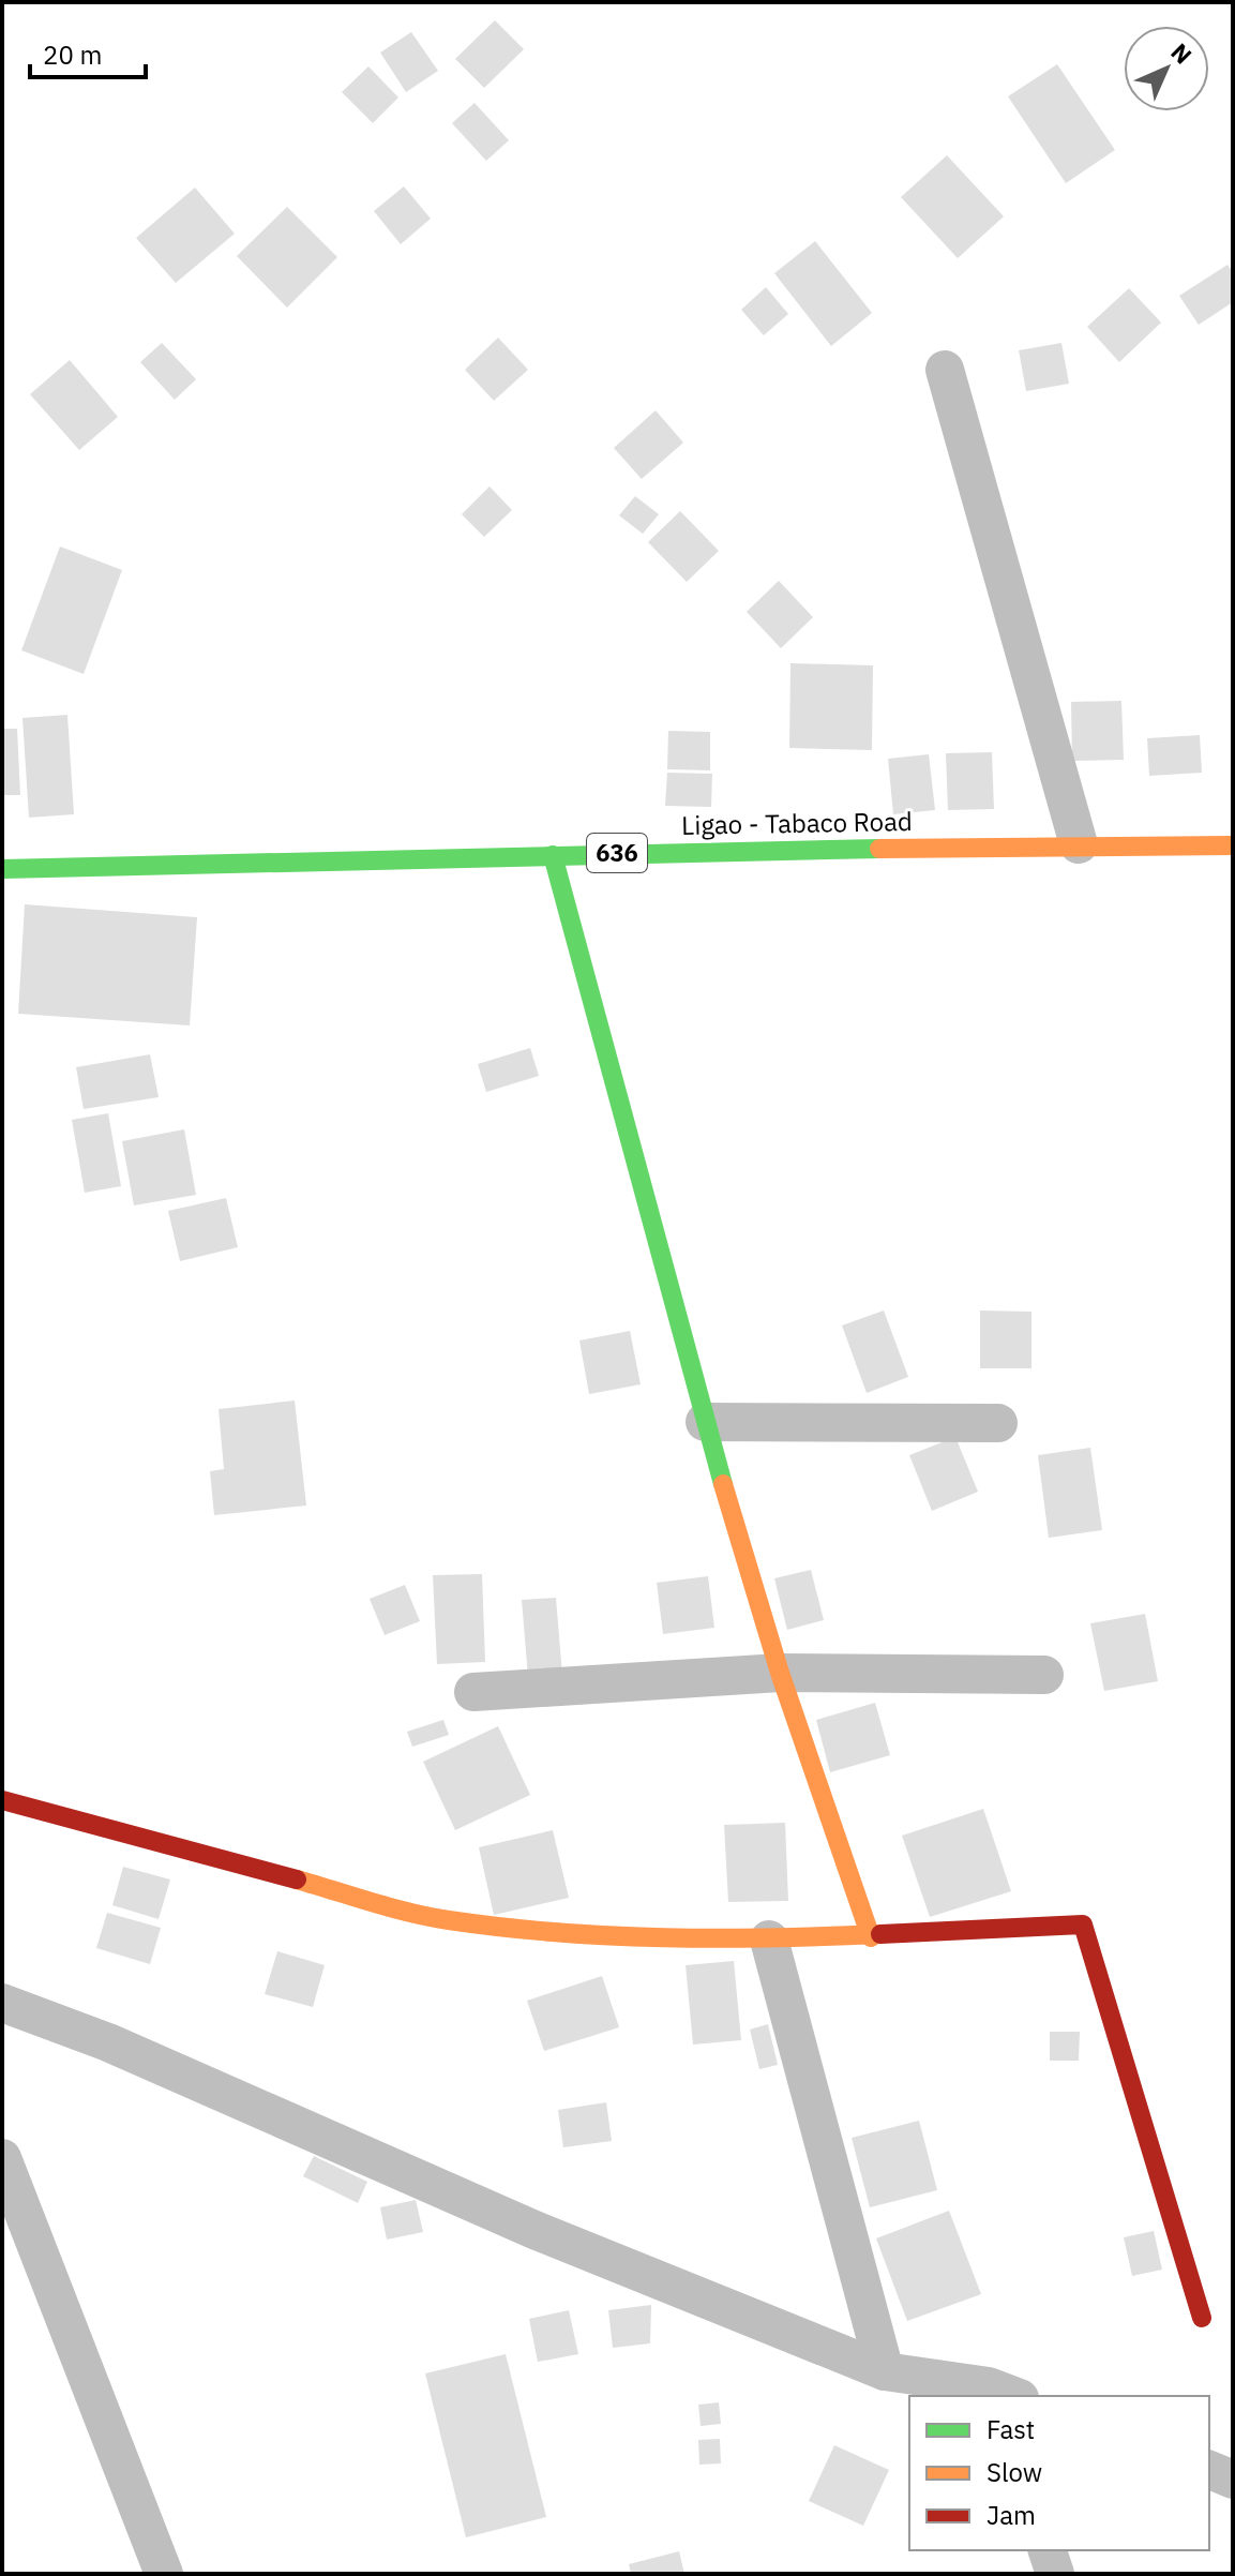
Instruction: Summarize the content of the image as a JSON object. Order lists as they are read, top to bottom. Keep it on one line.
{"streets":{"street":["Ligao - Tabaco Road","636"]},"legend":["Fast","Slow","Jam"],"scale_bar":"20 m","north":"top right"}
